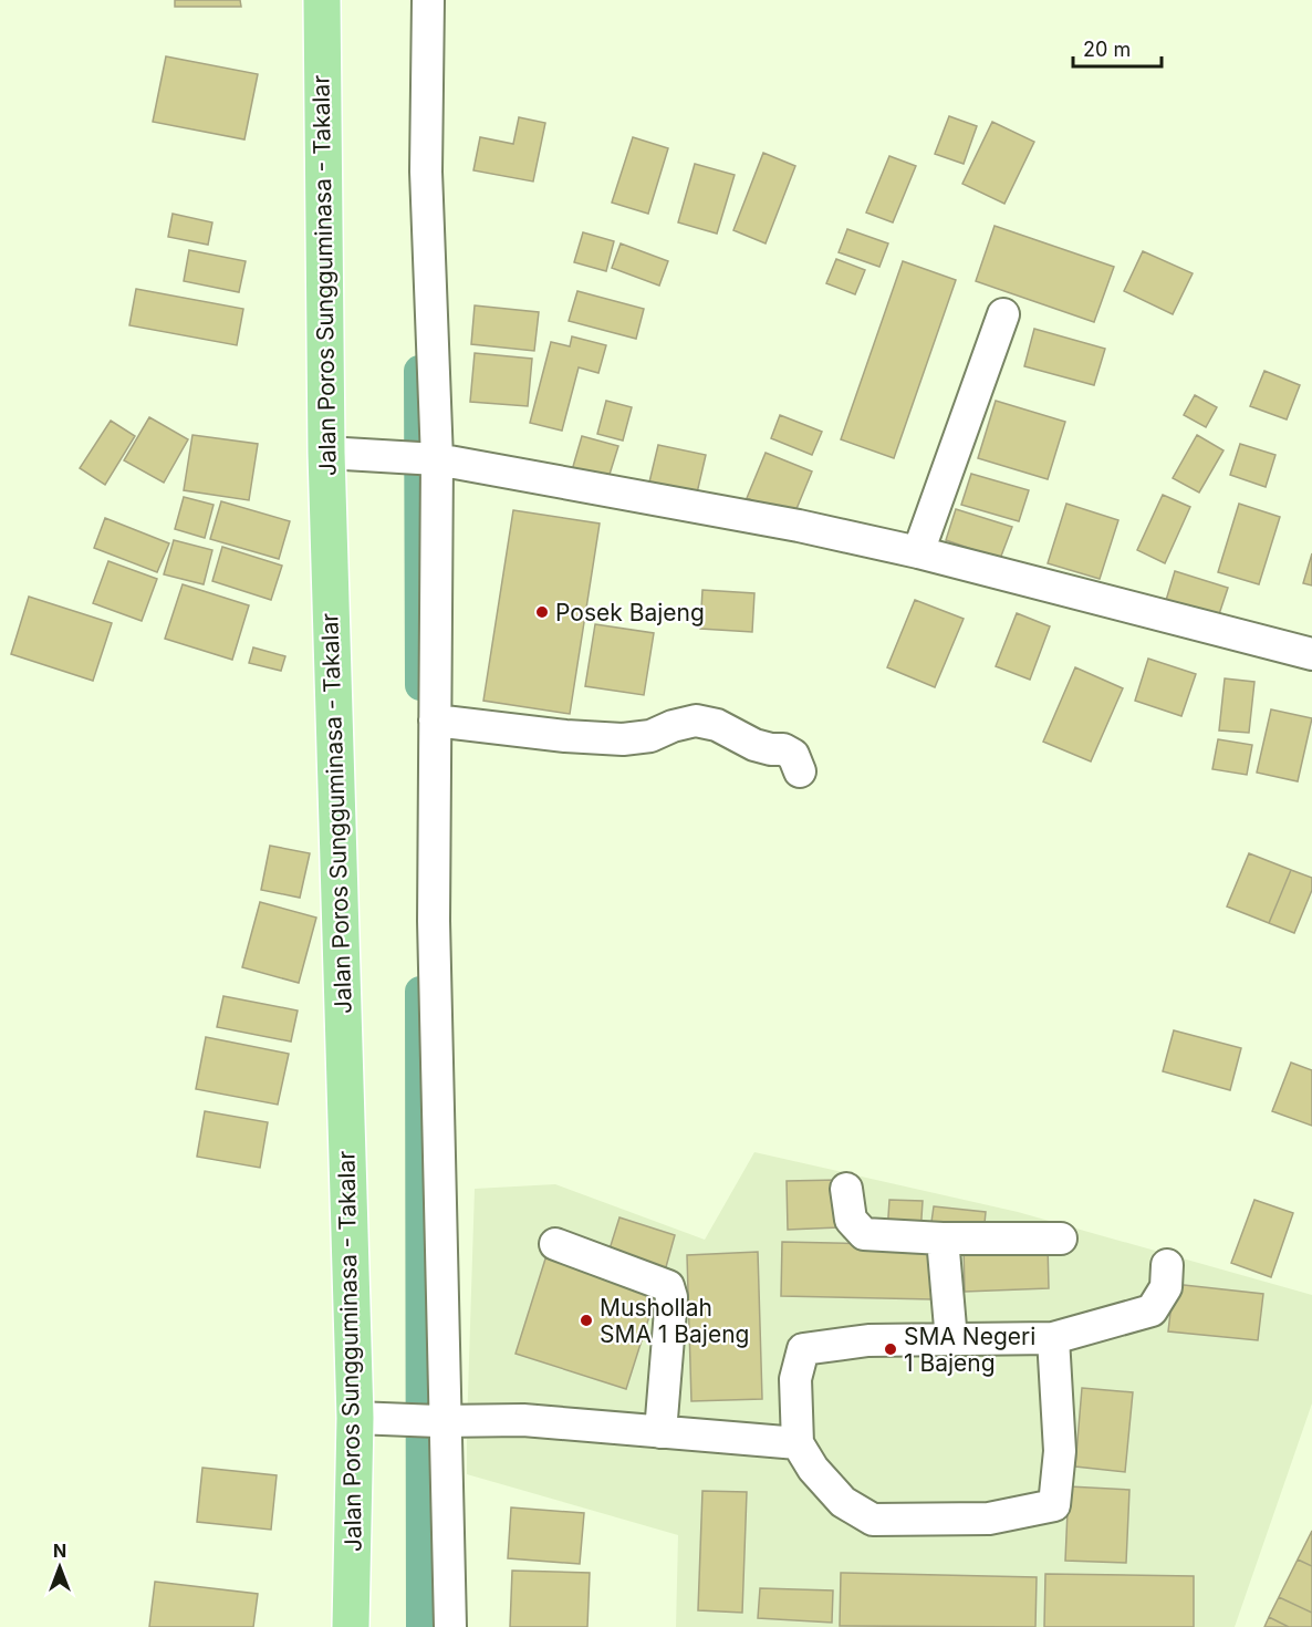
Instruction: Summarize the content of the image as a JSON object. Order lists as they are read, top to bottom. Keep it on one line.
{"streets":{"highway":["Jalan Poros Sungguminasa - Takalar"]},"places":["Posek Bajeng","Mushollah SMA 1 Bajeng","SMA Negeri 1 Bajeng"],"scale_bar":"20 m","north":"top"}
